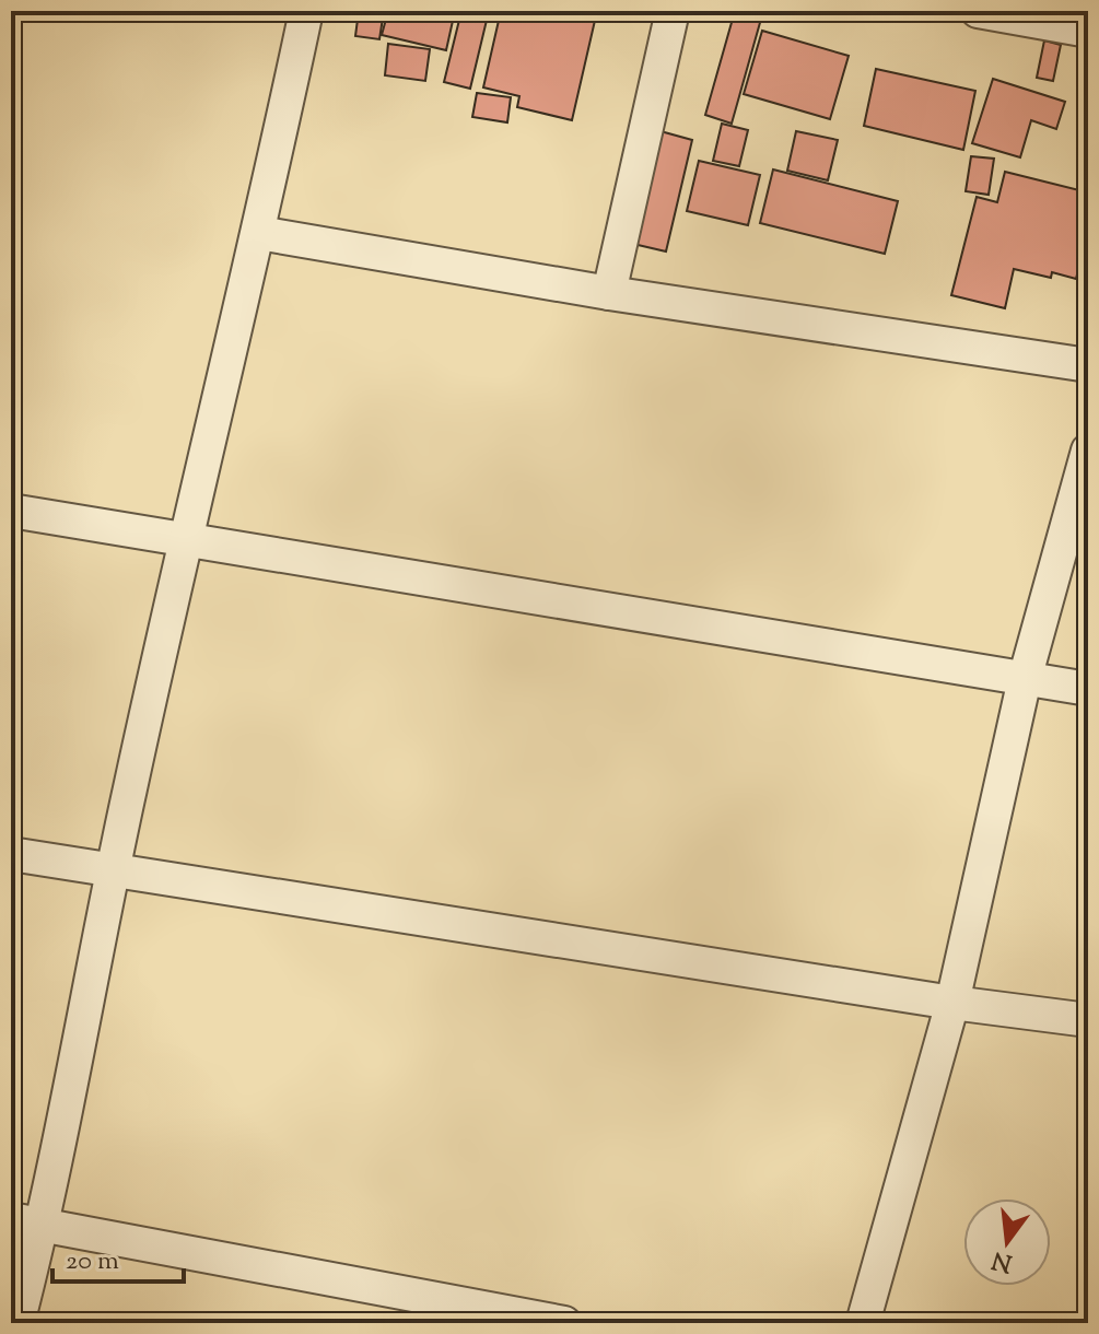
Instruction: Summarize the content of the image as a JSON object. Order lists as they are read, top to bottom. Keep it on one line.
{"scale_bar":"20 m","north":"bottom"}
